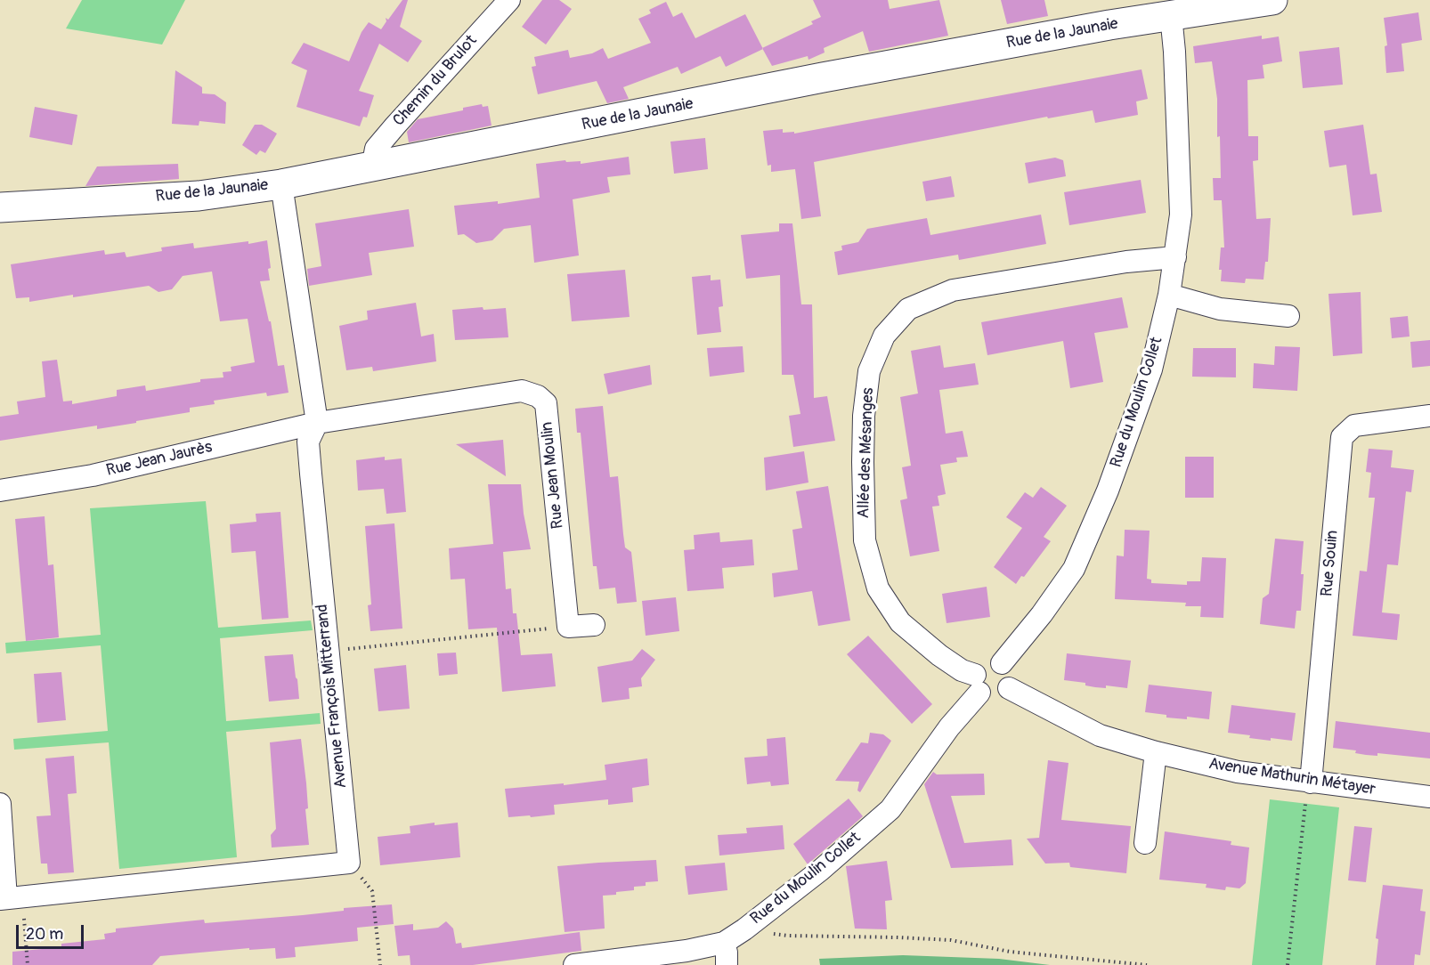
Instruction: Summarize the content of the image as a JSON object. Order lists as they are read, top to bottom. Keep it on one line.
{"streets":{"main road":["Rue de la Jaunaie"],"street":["Chemin du Brulot","Rue du Moulin Collet","Allée des Mésanges","Rue Jean Jaurès","Rue Jean Moulin","Rue Souin","Avenue François Mitterrand","Avenue Mathurin Métayer"]},"crossings":[["Rue de la Jaunaie","Chemin du Brulot"],["Rue de la Jaunaie","Rue du Moulin Collet"],["Rue de la Jaunaie","Avenue François Mitterrand"],["Rue du Moulin Collet","Allée des Mésanges"],["Rue du Moulin Collet","Avenue Mathurin Métayer"],["Allée des Mésanges","Avenue Mathurin Métayer"],["Rue Jean Jaurès","Rue Jean Moulin"],["Rue Jean Jaurès","Avenue François Mitterrand"],["Rue Jean Moulin","Avenue François Mitterrand"],["Rue Souin","Avenue Mathurin Métayer"]],"scale_bar":"20 m"}
